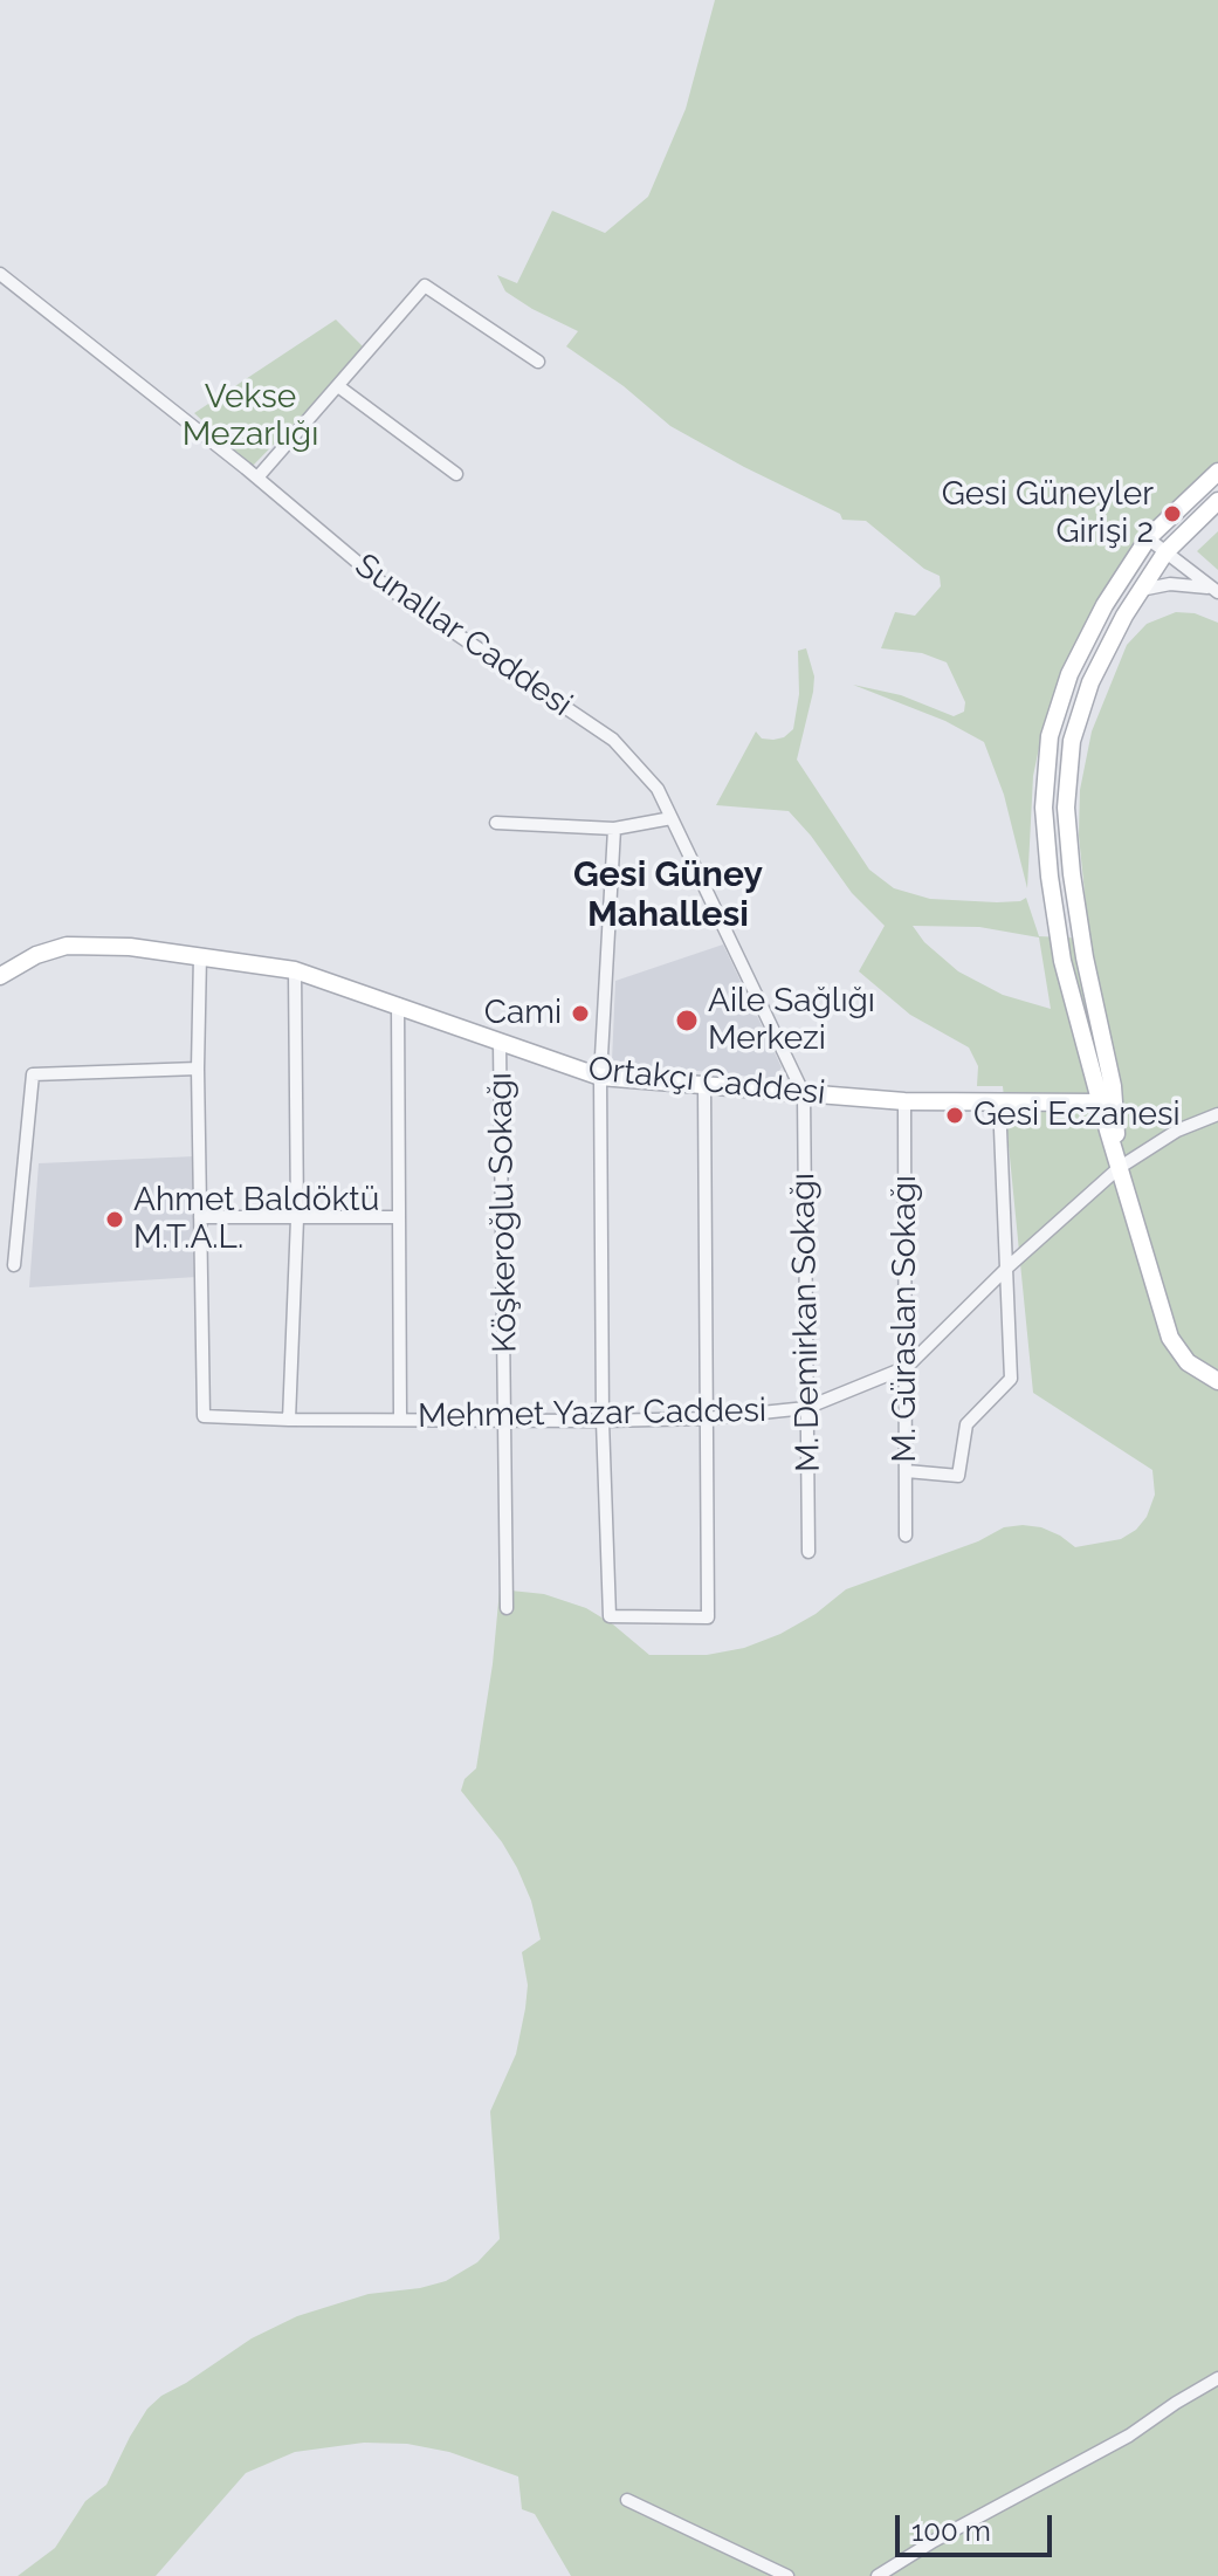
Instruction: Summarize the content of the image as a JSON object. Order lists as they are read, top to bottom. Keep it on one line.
{"streets":{"street":["Sunallar Caddesi","Ortakçı Caddesi","Köşkeroğlu Sokağı","M. Güraslan Sokağı","M. Demirkan Sokağı","Mehmet Yazar Caddesi"]},"crossings":[["Sunallar Caddesi","Ortakçı Caddesi"],["Sunallar Caddesi","M. Demirkan Sokağı"],["Ortakçı Caddesi","Köşkeroğlu Sokağı"],["Ortakçı Caddesi","M. Güraslan Sokağı"],["Ortakçı Caddesi","M. Demirkan Sokağı"],["Köşkeroğlu Sokağı","Mehmet Yazar Caddesi"],["M. Güraslan Sokağı","Mehmet Yazar Caddesi"],["M. Demirkan Sokağı","Mehmet Yazar Caddesi"]],"districts":["Gesi Güney Mahallesi"],"parks":["Vekse Mezarlığı"],"places":["Gesi Güneyler Girişi 2","Cami","Aile Sağlığı Merkezi","Gesi Eczanesi","Ahmet Baldöktü M.T.A.L."],"scale_bar":"100 m"}
